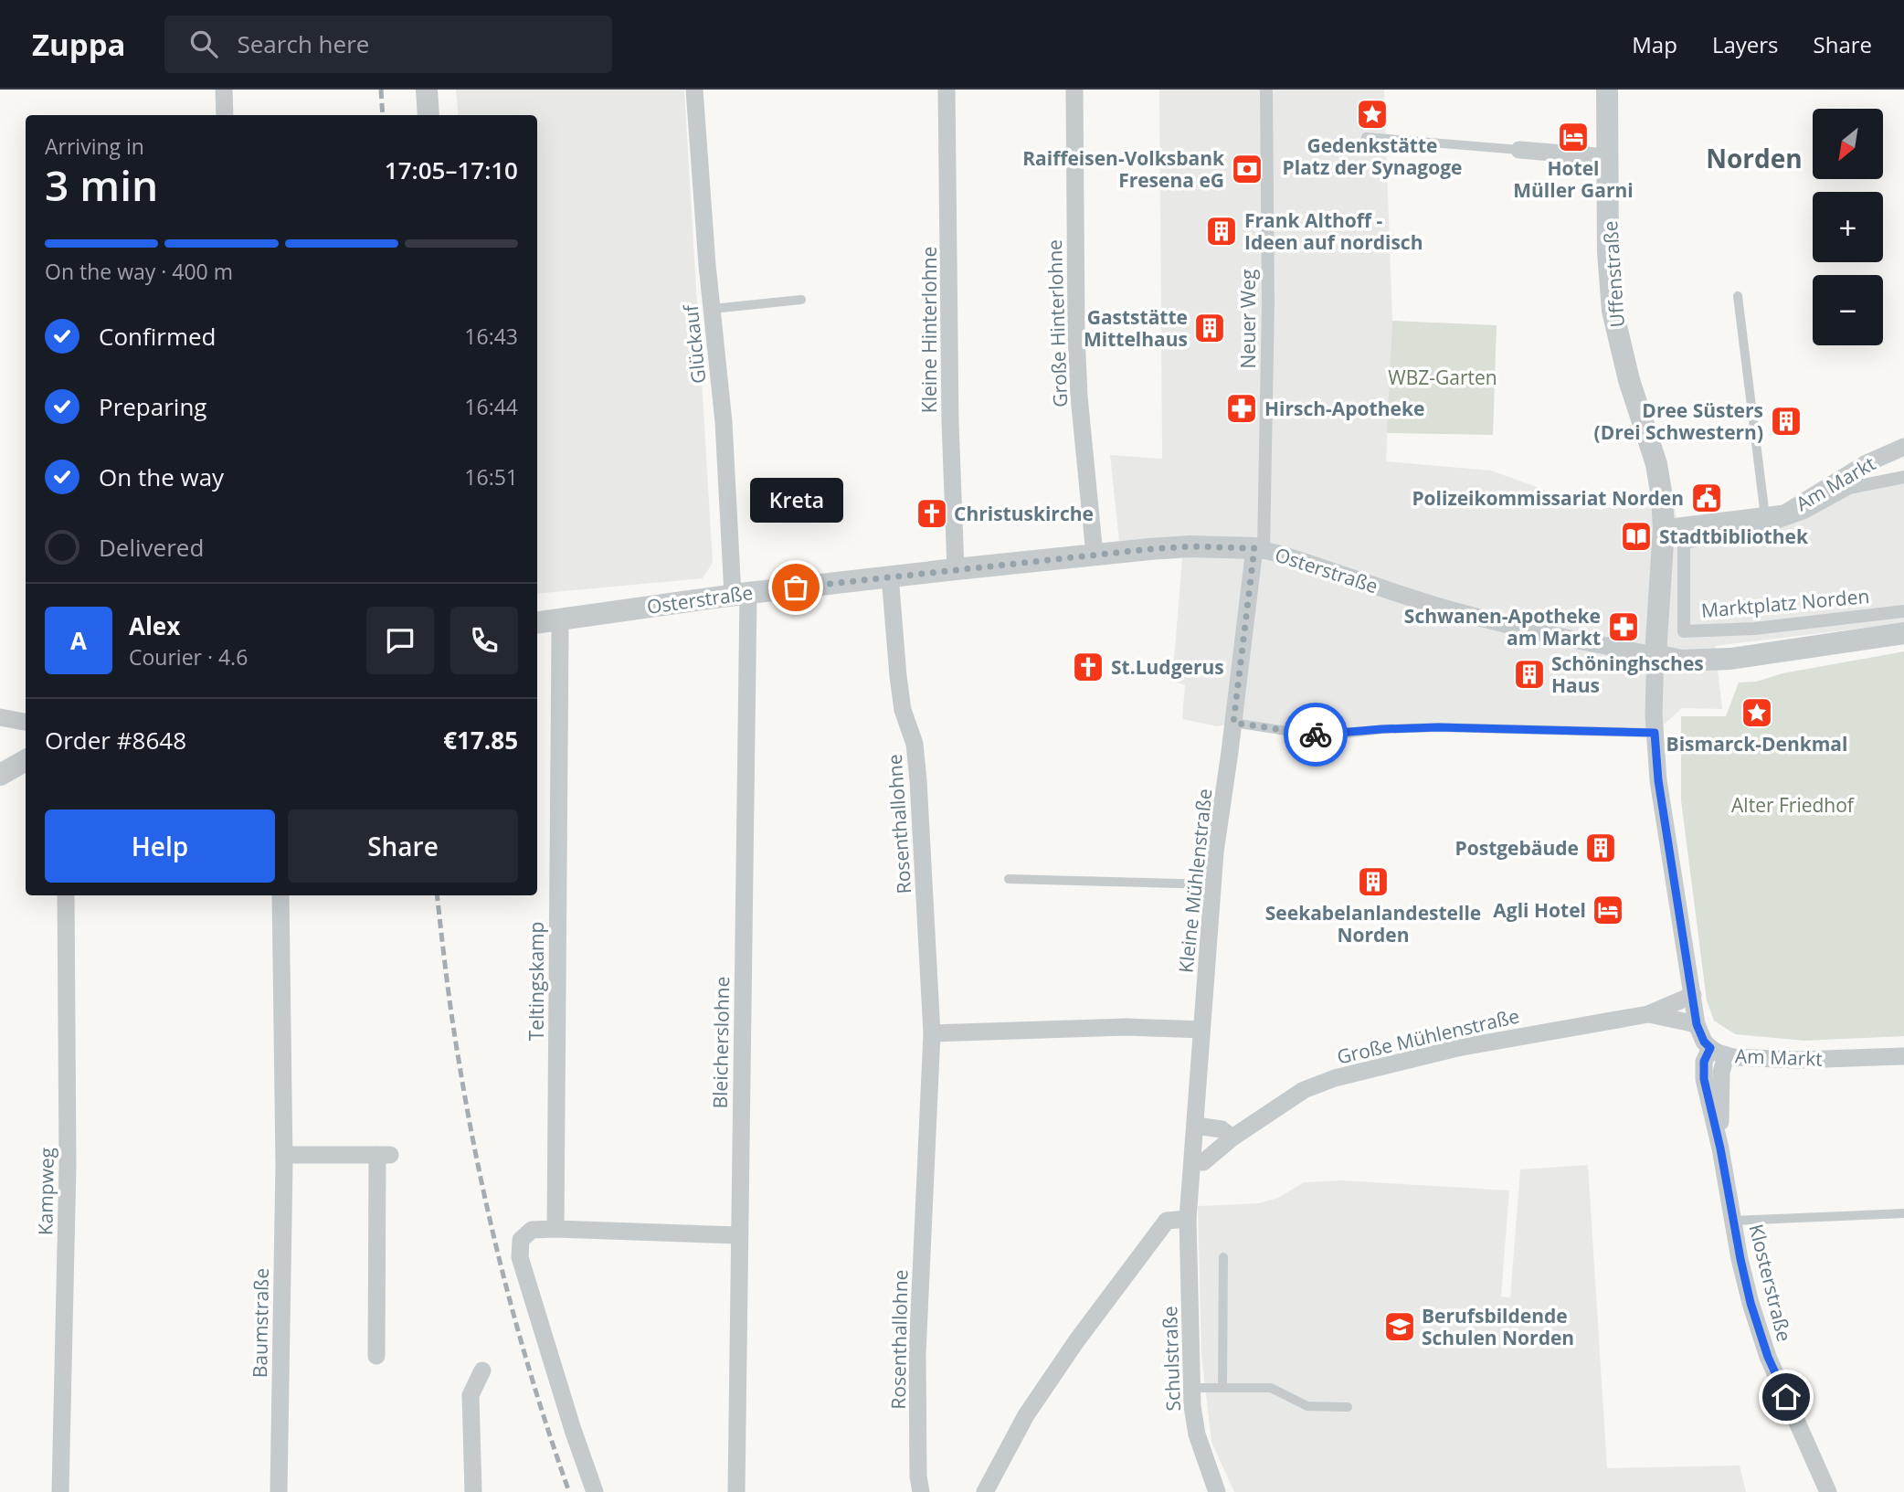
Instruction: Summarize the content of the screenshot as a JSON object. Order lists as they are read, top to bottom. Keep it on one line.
{"streets":{"street":["Uffenstraße","Neuer Weg","Große Hinterlohne","Kleine Hinterlohne","Glückauf","Am Markt","Osterstraße","Marktplatz Norden","Rosenthallohne","Kleine Mühlenstraße","Teltingskamp","Große Mühlenstraße","Bleicherslohne","Kampweg","Klosterstraße","Baumstraße","Schulstraße"]},"crossings":[["Uffenstraße","Am Markt"],["Neuer Weg","Osterstraße"],["Neuer Weg","Kleine Mühlenstraße"],["Große Hinterlohne","Osterstraße"],["Kleine Hinterlohne","Osterstraße"],["Glückauf","Osterstraße"],["Glückauf","Bleicherslohne"],["Am Markt","Osterstraße"],["Am Markt","Große Mühlenstraße"],["Am Markt","Klosterstraße"],["Osterstraße","Rosenthallohne"],["Osterstraße","Kleine Mühlenstraße"],["Osterstraße","Teltingskamp"],["Osterstraße","Bleicherslohne"],["Kleine Mühlenstraße","Große Mühlenstraße"],["Kleine Mühlenstraße","Schulstraße"]],"districts":["Norden"],"parks":["WBZ-Garten","Alter Friedhof"],"places":{"place":["Gedenkstätte Platz der Synagoge","Bismarck-Denkmal"],"hotel":["Hotel Müller Garni","Agli Hotel"],"bank":["Raiffeisen-Volksbank Fresena eG"],"building":["Frank Althoff - Ideen auf nordisch","Gaststätte Mittelhaus","Dree Süsters (Drei Schwestern)","Schöninghsches Haus","Postgebäude","Seekabelanlandestelle Norden"],"pharmacy":["Hirsch-Apotheke","Schwanen-Apotheke am Markt"],"public building":["Polizeikommissariat Norden"],"church":["Christuskirche","St.Ludgerus"],"library":["Stadtbibliothek"],"other":["Kreta"],"school or university":["Berufsbildende Schulen Norden"]},"north":"bottom left","page":{"header":"Zuppa","search":"Search here","nav":["Map","Layers","Share"],"map_buttons":["+","−"],"heading":["3 min","Arriving in","17:05–17:10"],"panel":["Alex","Courier · 4.6","Order #8648","€17.85"],"bar":"On the way · 400 m","list":[["Confirmed","16:43"],["Preparing","16:44"],["On the way","16:51"],"Delivered"],"bubble":"Kreta","round":"A","buttons":["Help","Share"]}}
